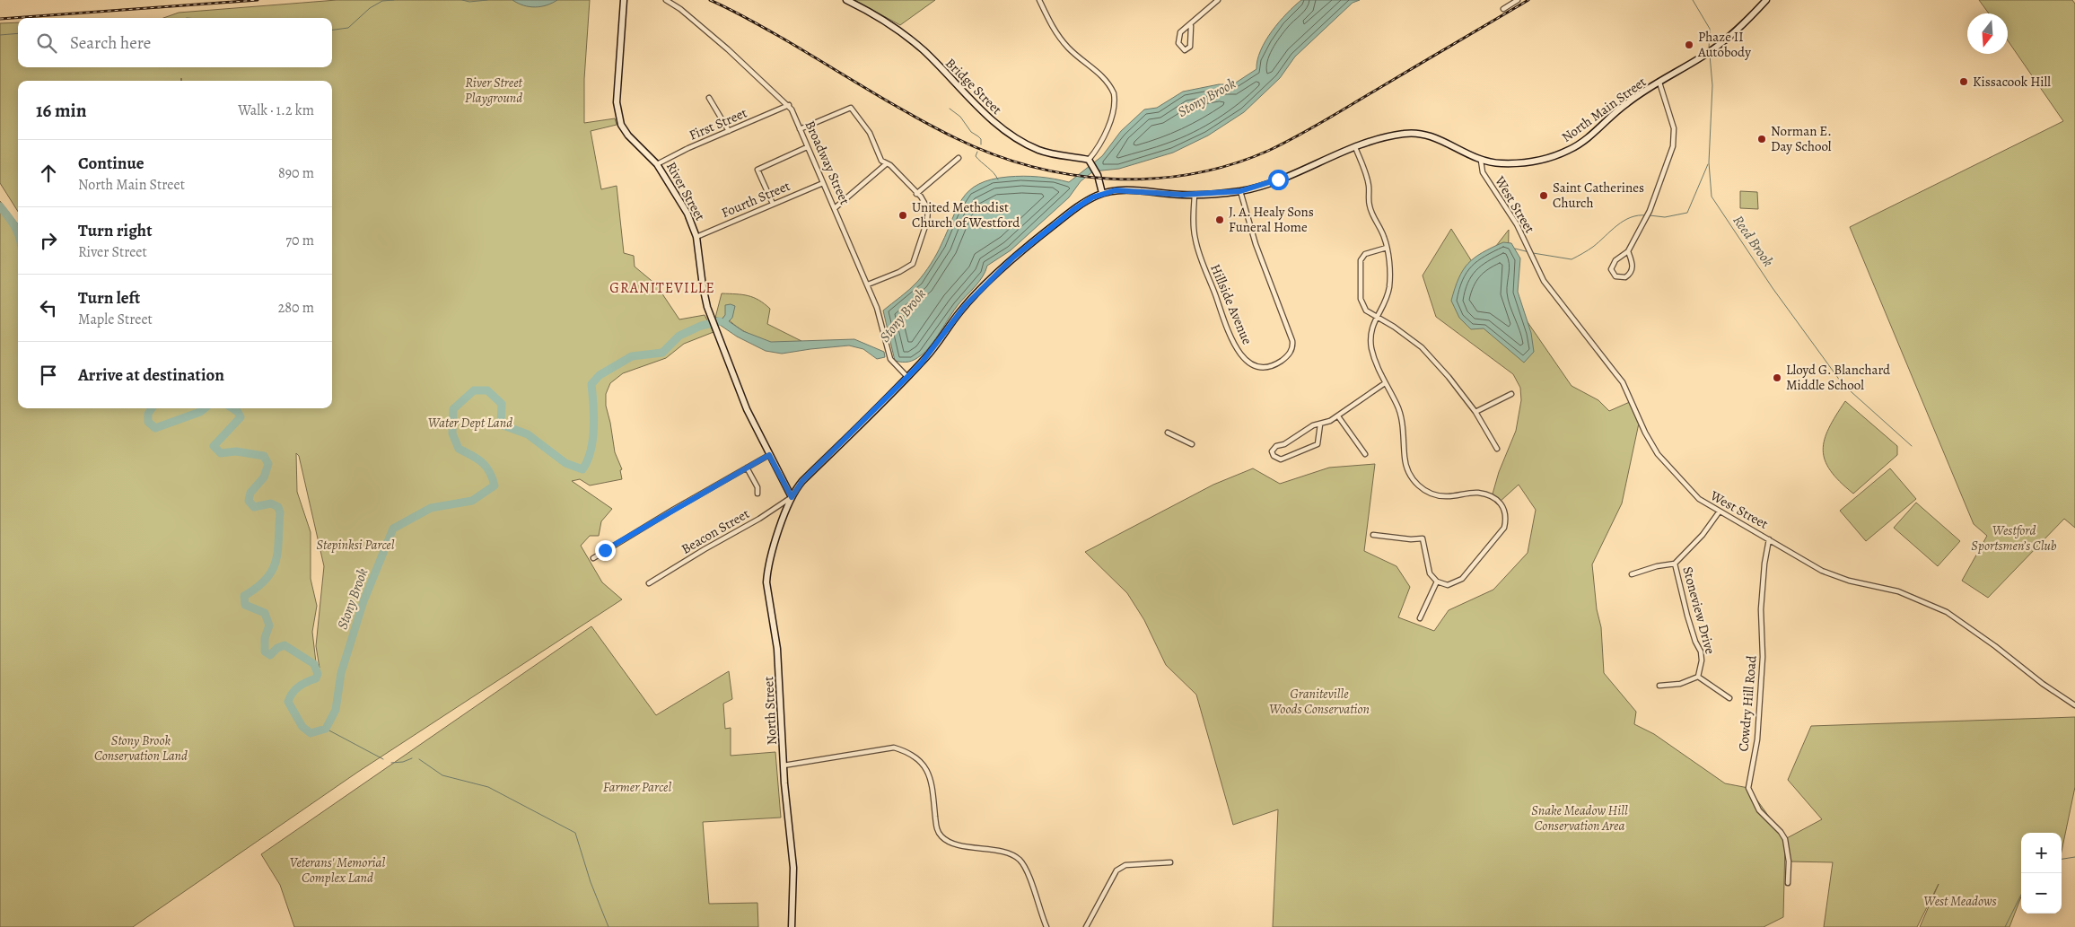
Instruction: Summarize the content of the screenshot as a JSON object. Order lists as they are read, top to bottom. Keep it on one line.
{"streets":{"main road":["Bridge Street","North Main Street","River Street","North Street"],"street":["First Street","Broadway Street","Fourth Street","West Street","Hillside Avenue","Beacon Street","Stoneview Drive","Cowdry Hill Road"]},"crossings":[["North Main Street","Broadway Street"],["North Main Street","River Street"],["North Main Street","West Street"],["North Main Street","Hillside Avenue"],["North Main Street","Beacon Street"],["North Main Street","North Street"],["First Street","Broadway Street"],["First Street","River Street"],["Broadway Street","Fourth Street"],["River Street","Fourth Street"],["River Street","Beacon Street"],["River Street","North Street"],["West Street","Stoneview Drive"],["West Street","Cowdry Hill Road"],["Beacon Street","North Street"]],"districts":["GRANITEVILLE"],"water":["Stony Brook","Reed Brook"],"parks":["River Street Playground","Water Dept Land","Westford Sportsmen’s Club","Stepinksi Parcel","Graniteville Woods Conservation","Stony Brook Conservation Land","Farmer Parcel","Snake Meadow Hill Conservation Area","Veterans' Memorial Complex Land","West Meadows"],"places":["Phaze II Autobody","Kissacook Hill","Norman E. Day School","Saint Catherines Church","United Methodist Church of Westford","J. A. Healy Sons Funeral Home","Lloyd G. Blanchard Middle School"],"north":"bottom","page":{"search":"Search here","heading":["16 min","Walk · 1.2 km"],"list":[["Continue","North Main Street","890 m"],["Turn right","River Street","70 m"],["Turn left","Maple Street","280 m"],"Arrive at destination"],"map_buttons":["+","−"]}}
